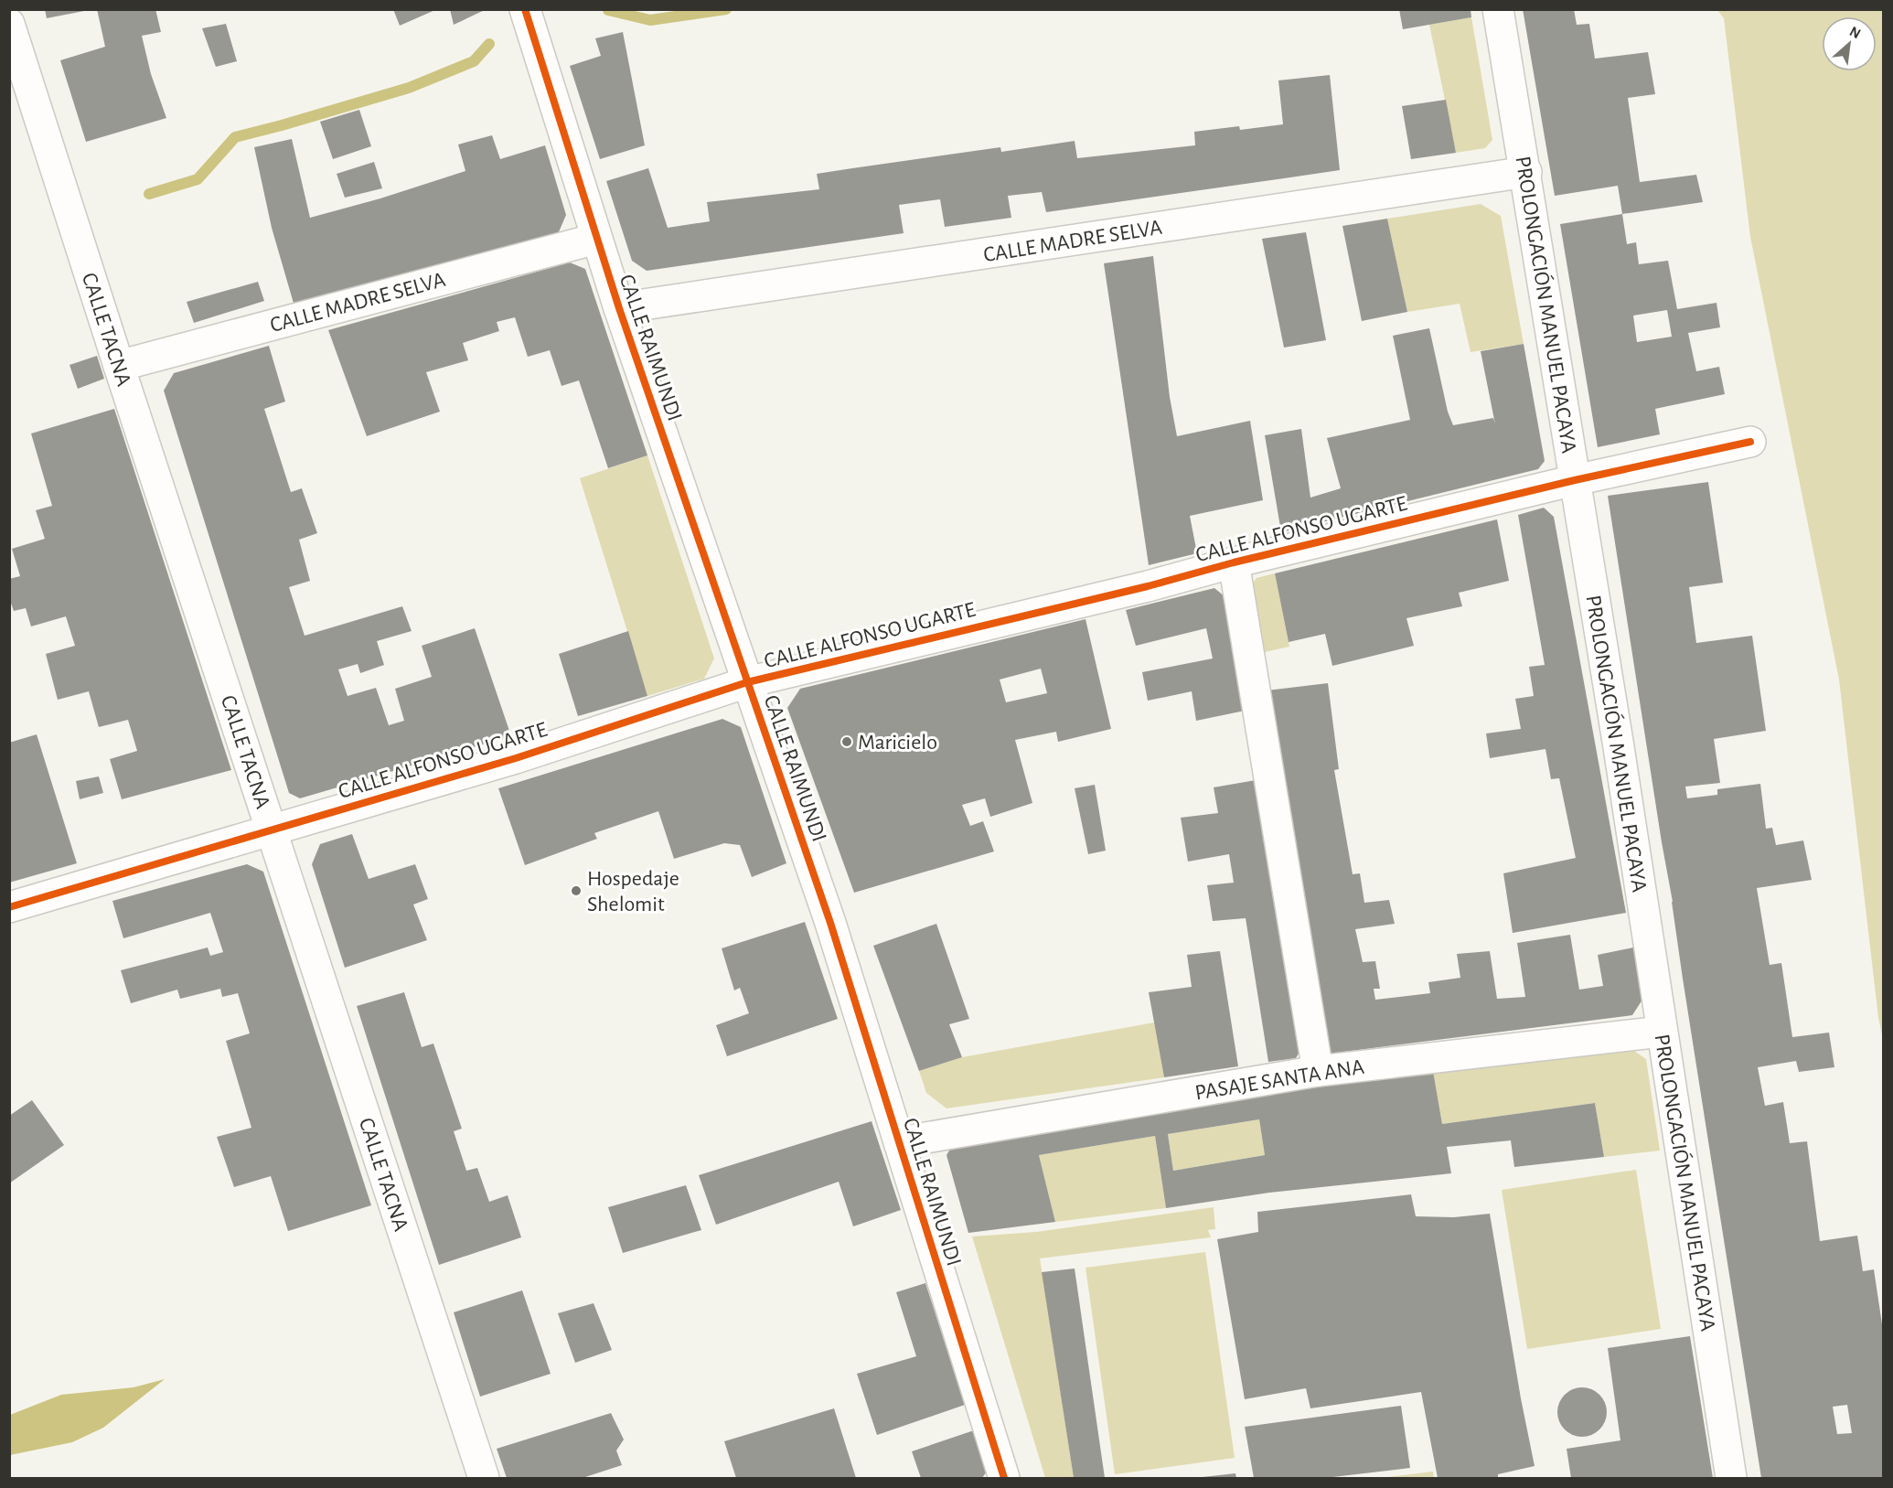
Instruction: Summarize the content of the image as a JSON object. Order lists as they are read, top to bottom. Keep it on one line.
{"streets":{"street":["CALLE MADRE SELVA","PROLONGACIÓN MANUEL PACAYA","CALLE TACNA","CALLE RAIMUNDI","CALLE ALFONSO UGARTE","PASAJE SANTA ANA"]},"crossings":[["CALLE MADRE SELVA","PROLONGACIÓN MANUEL PACAYA"],["CALLE MADRE SELVA","CALLE TACNA"],["CALLE MADRE SELVA","CALLE RAIMUNDI"],["PROLONGACIÓN MANUEL PACAYA","CALLE ALFONSO UGARTE"],["PROLONGACIÓN MANUEL PACAYA","PASAJE SANTA ANA"],["CALLE TACNA","CALLE ALFONSO UGARTE"],["CALLE RAIMUNDI","CALLE ALFONSO UGARTE"],["CALLE RAIMUNDI","PASAJE SANTA ANA"]],"places":["Maricielo","Hospedaje Shelomit"],"north":"top right"}
